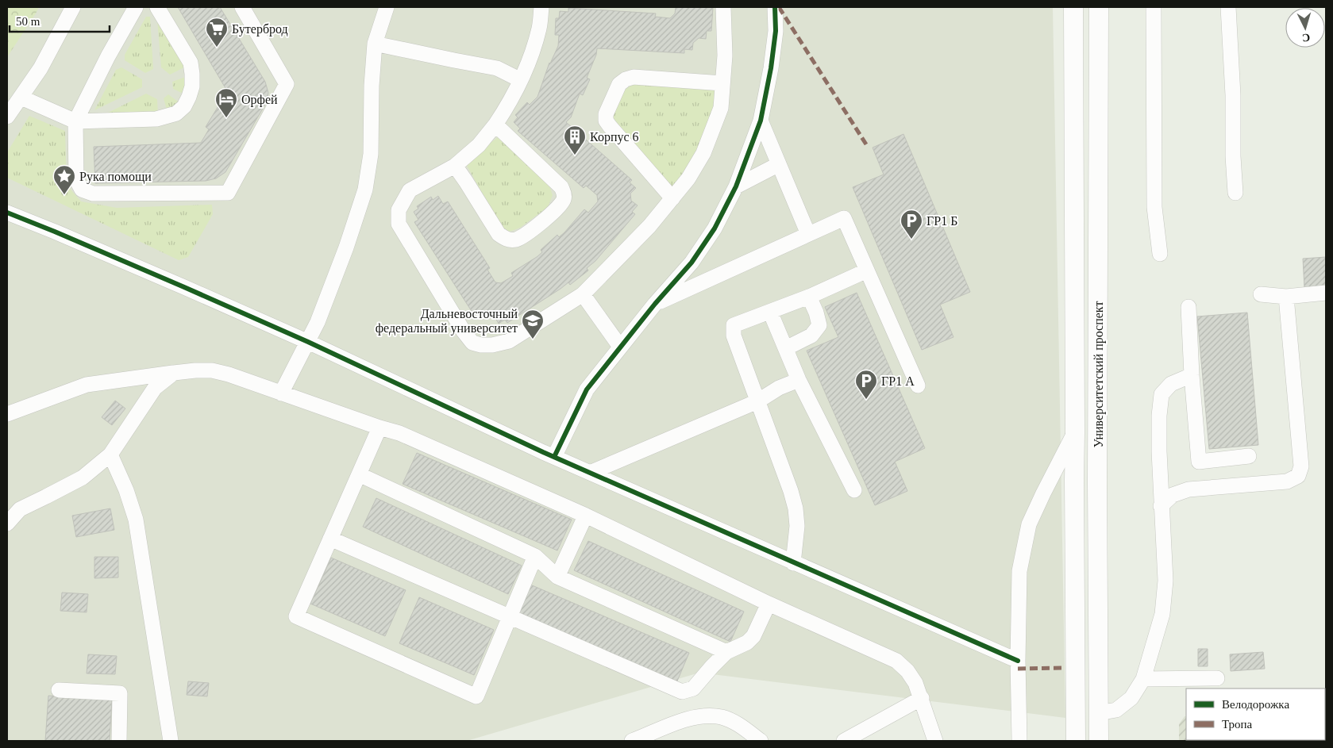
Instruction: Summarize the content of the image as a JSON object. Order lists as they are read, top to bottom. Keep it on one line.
{"streets":{"main road":["Университетский проспект"]},"places":{"supermarket":["Бутерброд"],"hotel":["Орфей"],"building":["Корпус 6"],"place":["Рука помощи"],"parking":["ГР1 Б","ГР1 А"],"school or university":["Дальневосточный федеральный университет"]},"legend":["Велодорожка","Тропа"],"scale_bar":"50 m","north":"bottom"}
